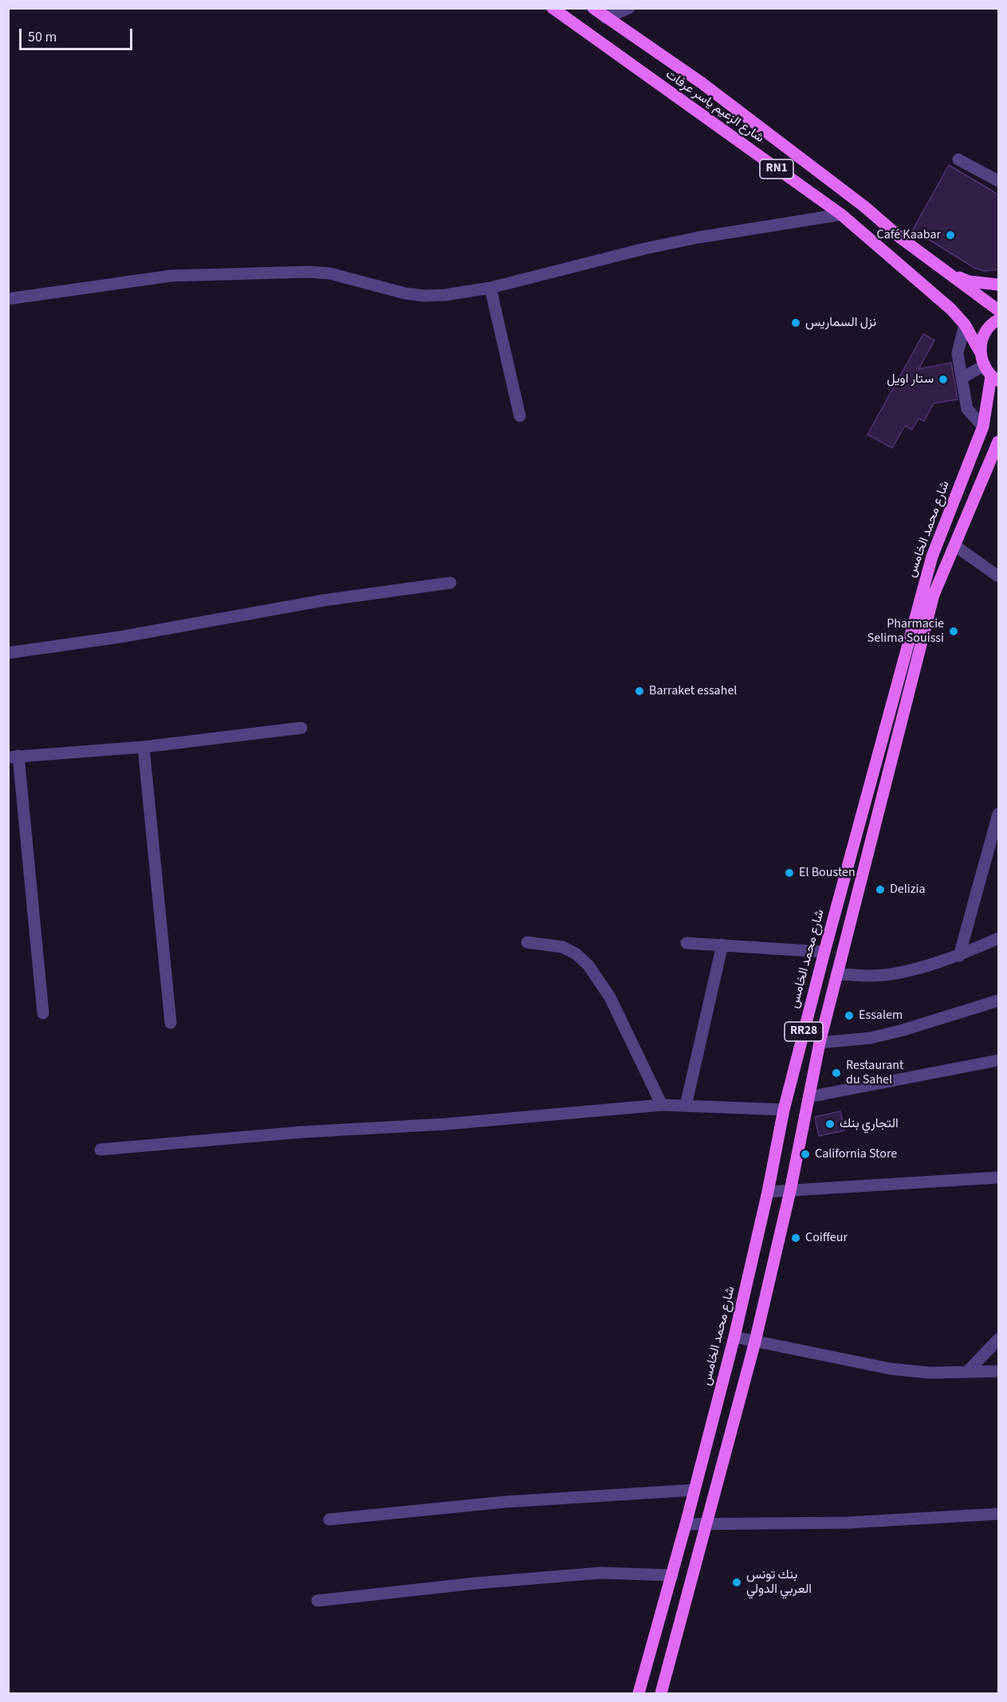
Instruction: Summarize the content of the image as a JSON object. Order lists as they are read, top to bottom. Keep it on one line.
{"streets":{"main road":["شارع الزعيم ياسر عرفات","RN1","شارع محمد الخامس","RR28"]},"crossings":[["شارع الزعيم ياسر عرفات","RN1"],["RN1","شارع محمد الخامس"]],"places":["Café Kaabar","نزل السماريس","ستار اويل","Pharmacie Selima Souissi","Barraket essahel","El Bousten","Delizia","Essalem","Restaurant du Sahel","التجاري بنك","California Store","Coiffeur","بنك تونس العربي الدولي"],"scale_bar":"50 m"}
